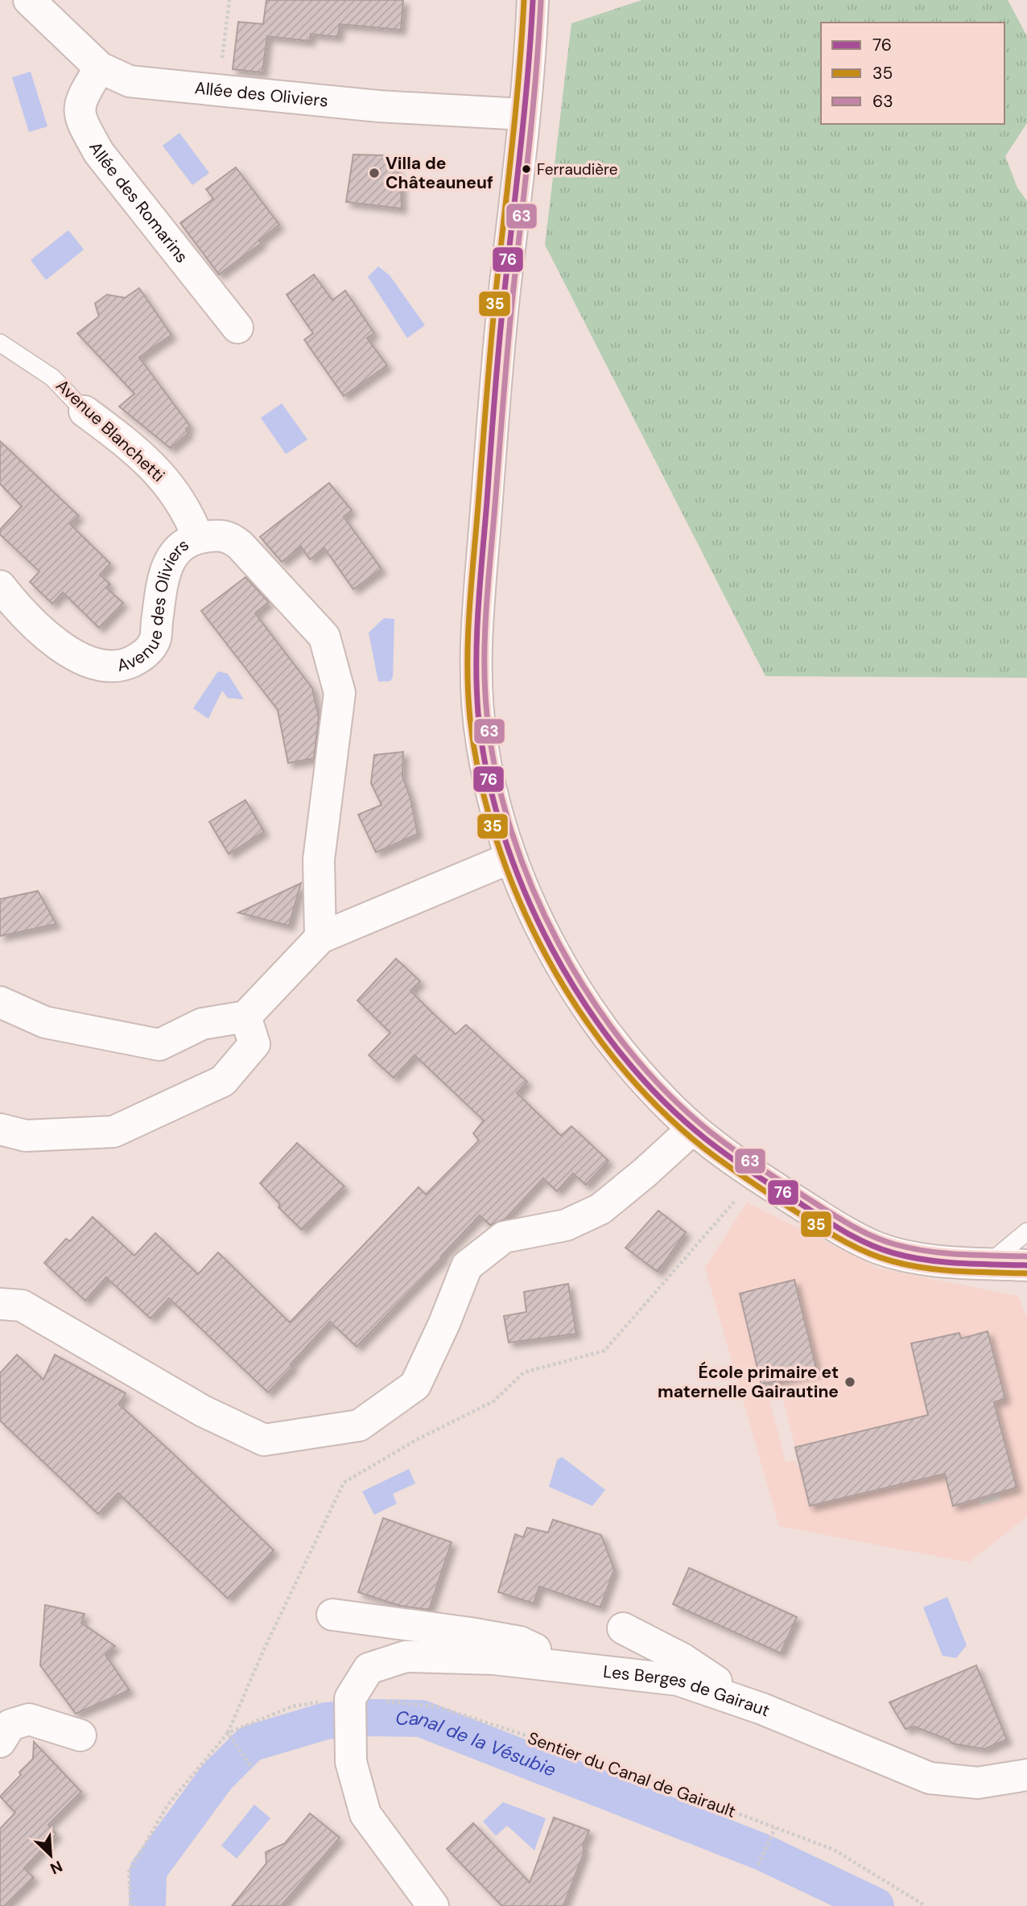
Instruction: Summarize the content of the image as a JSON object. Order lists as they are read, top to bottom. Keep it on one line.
{"streets":{"street":["Allée des Oliviers","Allée des Romarins","Avenue Blanchetti","Avenue des Oliviers","Les Berges de Gairaut"],"path":["Sentier du Canal de Gairault"]},"crossings":[["Allée des Oliviers","Allée des Romarins"],["Avenue Blanchetti","Avenue des Oliviers"],["Les Berges de Gairaut","Sentier du Canal de Gairault"]],"water":["Canal de la Vésubie"],"places":["Ferraudière","Villa de Châteauneuf","École primaire et maternelle Gairautine"],"lines":["transit line 76","transit line 35","transit line 63"],"legend":["76","35","63"],"north":"bottom right"}
